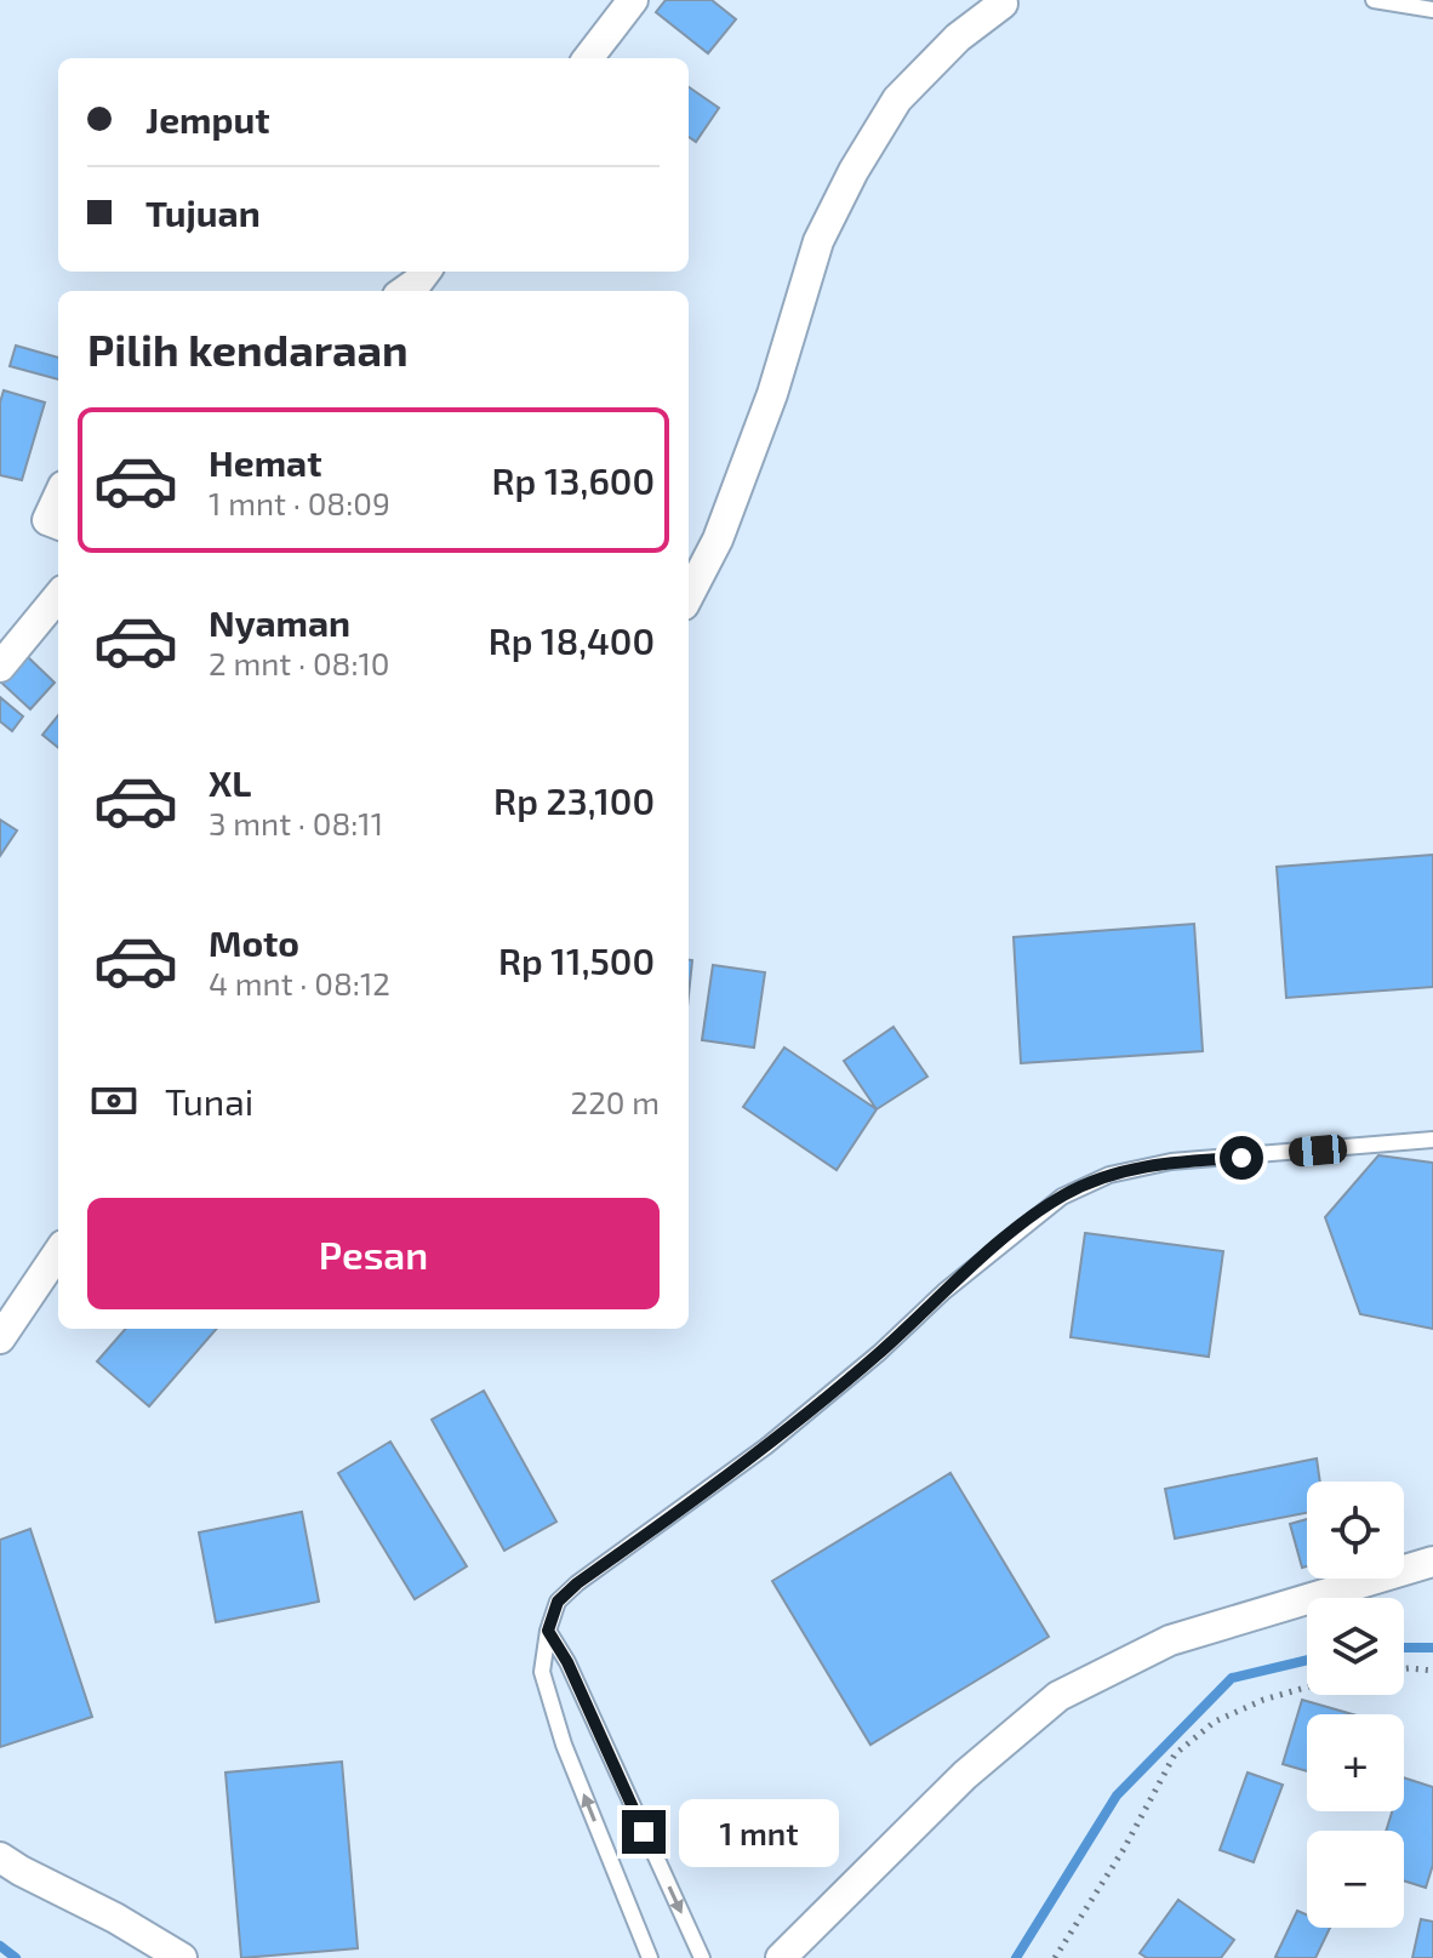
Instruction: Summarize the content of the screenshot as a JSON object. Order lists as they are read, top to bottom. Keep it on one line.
{"page":{"banner":["Jemput","Tujuan"],"heading":"Pilih kendaraan","list":[{"name":"Hemat","note":"1 mnt · 08:09","value":"Rp 13,600"},{"name":"Nyaman","note":"2 mnt · 08:10","value":"Rp 18,400"},{"name":"XL","note":"3 mnt · 08:11","value":"Rp 23,100"},{"name":"Moto","note":"4 mnt · 08:12","value":"Rp 11,500"}],"pay":["Tunai","220 m"],"buttons":"Pesan","map_buttons":["+","−"],"bubble":"1 mnt"}}
